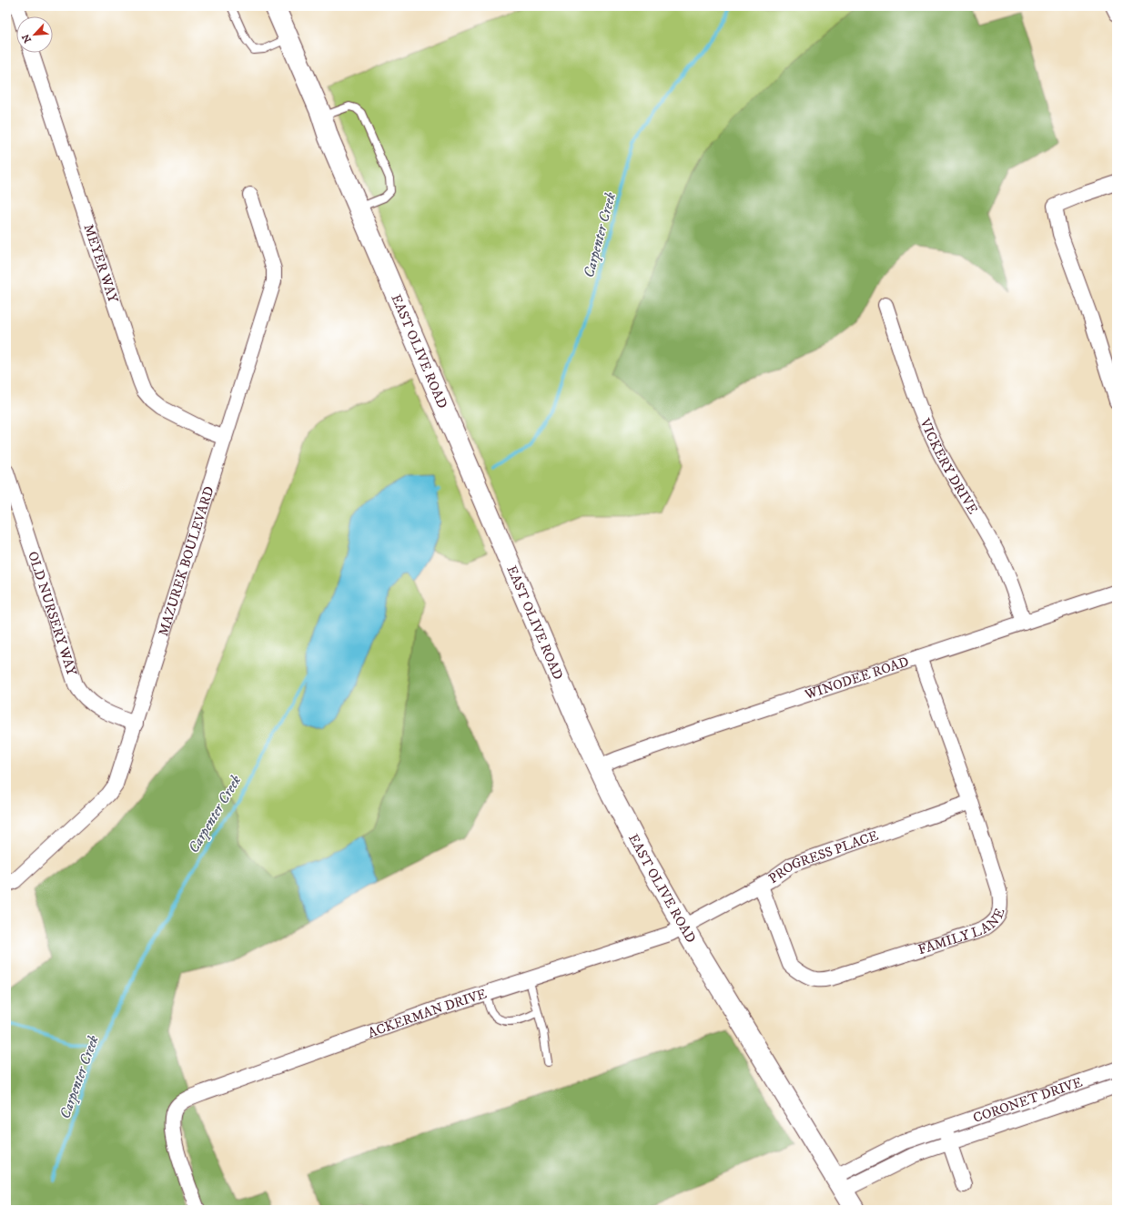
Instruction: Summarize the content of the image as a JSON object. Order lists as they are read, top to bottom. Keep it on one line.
{"streets":{"street":["MEYER WAY","EAST OLIVE ROAD","VICKERY DRIVE","MAZUREK BOULEVARD","OLD NURSERY WAY","WINODEE ROAD","PROGRESS PLACE","FAMILY LANE","ACKERMAN DRIVE","CORONET DRIVE"]},"crossings":[["MEYER WAY","MAZUREK BOULEVARD"],["EAST OLIVE ROAD","WINODEE ROAD"],["EAST OLIVE ROAD","PROGRESS PLACE"],["EAST OLIVE ROAD","ACKERMAN DRIVE"],["EAST OLIVE ROAD","CORONET DRIVE"],["VICKERY DRIVE","WINODEE ROAD"],["MAZUREK BOULEVARD","OLD NURSERY WAY"],["WINODEE ROAD","FAMILY LANE"],["PROGRESS PLACE","FAMILY LANE"],["PROGRESS PLACE","ACKERMAN DRIVE"]],"water":["Carpenter Creek"],"north":"bottom left"}
